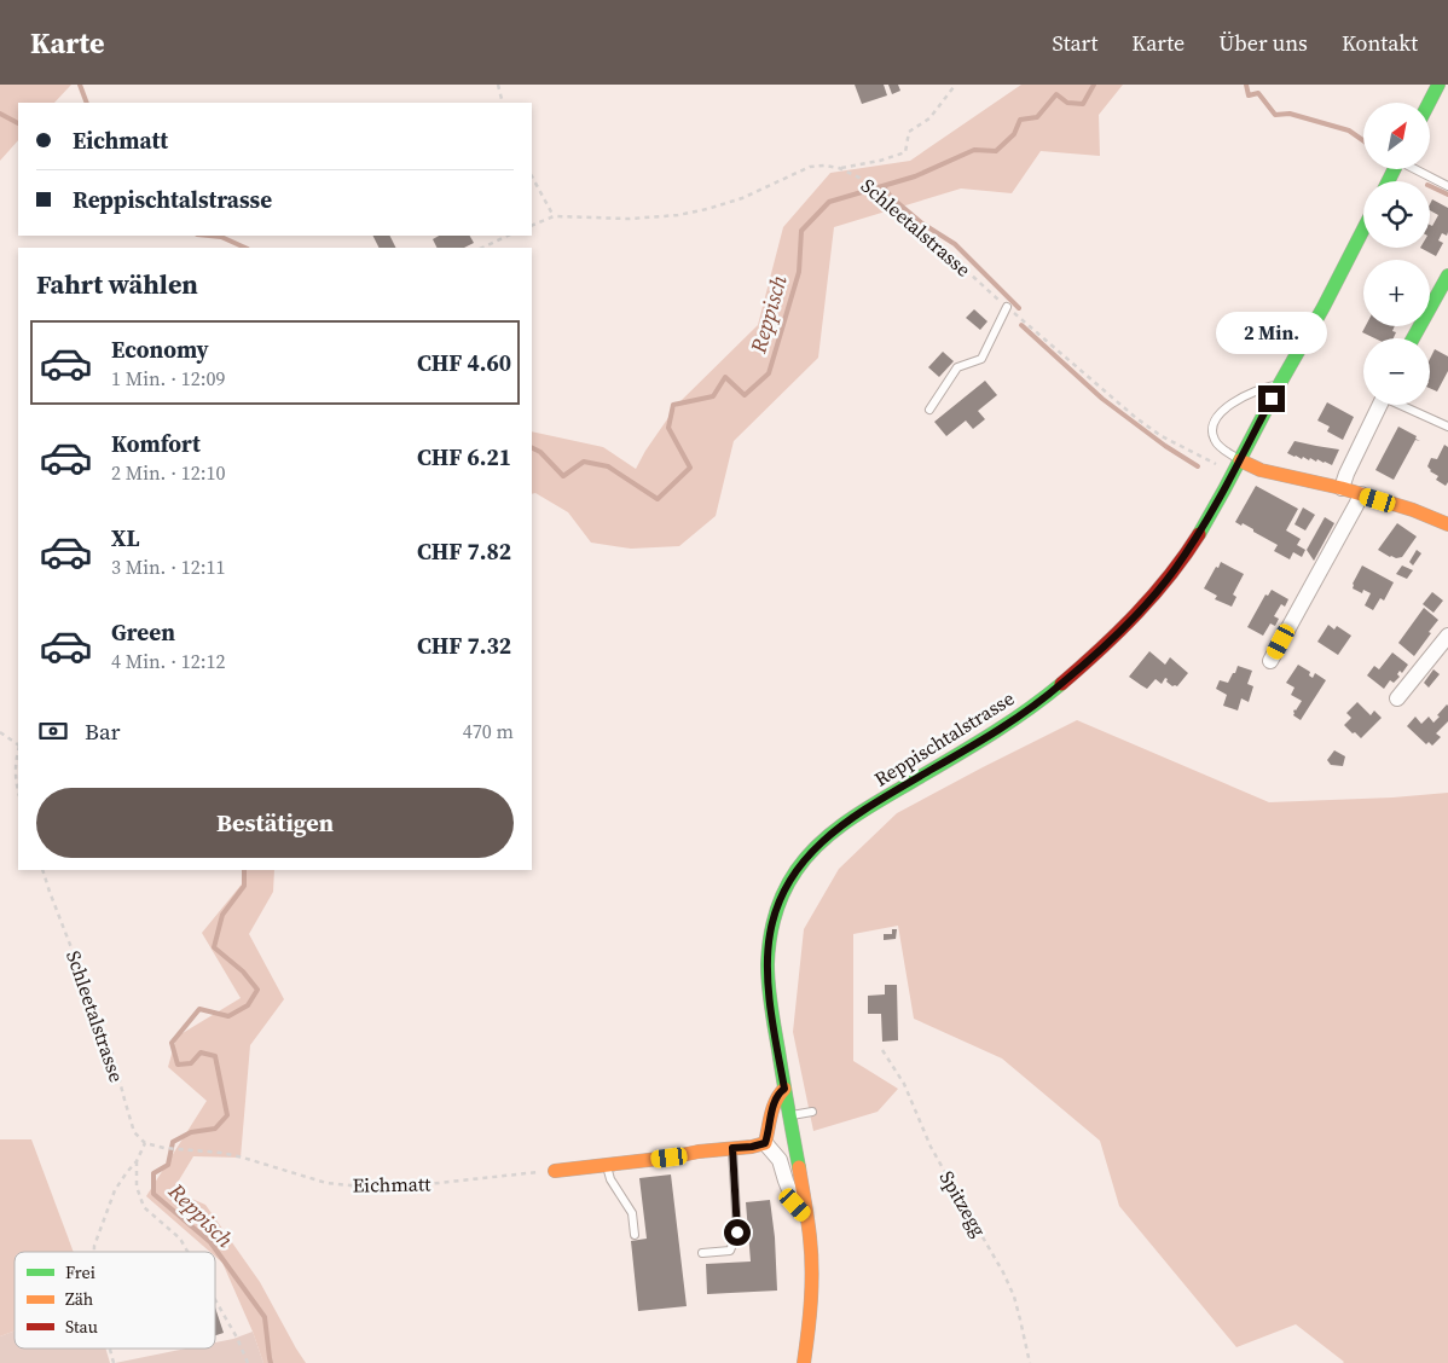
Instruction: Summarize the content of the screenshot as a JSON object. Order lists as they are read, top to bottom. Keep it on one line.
{"streets":{"main road":["Reppischtalstrasse"],"path":["Schleetalstrasse","Eichmatt","Spitzegg"]},"crossings":[["Schleetalstrasse","Eichmatt"]],"water":["Reppisch"],"legend":["Frei","Zäh","Stau"],"north":"top right","page":{"header":"Karte","nav":["Start","Karte","Über uns","Kontakt"],"map_buttons":["+","−"],"banner":["Eichmatt","Reppischtalstrasse"],"heading":"Fahrt wählen","bubble":"2 Min.","list":[{"name":"Economy","note":"1 Min. · 12:09","value":"CHF 4.60"},{"name":"Komfort","note":"2 Min. · 12:10","value":"CHF 6.21"},{"name":"XL","note":"3 Min. · 12:11","value":"CHF 7.82"},{"name":"Green","note":"4 Min. · 12:12","value":"CHF 7.32"}],"pay":["Bar","470 m"],"buttons":"Bestätigen"}}
